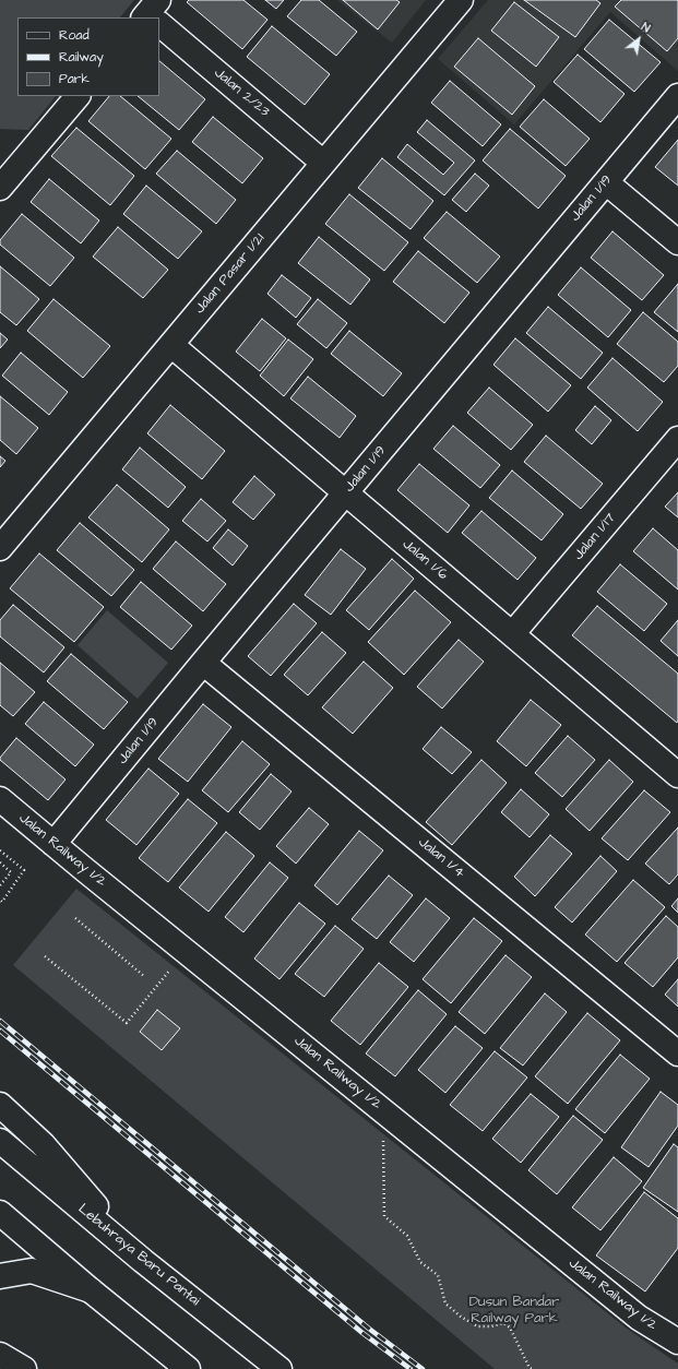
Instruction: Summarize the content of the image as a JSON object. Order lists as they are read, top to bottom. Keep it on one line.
{"streets":{"main road":["Jalan 2/23","Jalan 1/19","Jalan Pasar 1/21","Jalan 1/17","Jalan 1/6","Jalan Railway 1/2","Jalan 1/4","Lebuhraya Baru Pantai"]},"crossings":[["Jalan 2/23","Jalan Pasar 1/21"],["Jalan 1/19","Jalan 1/6"],["Jalan 1/19","Jalan Railway 1/2"],["Jalan 1/19","Jalan 1/4"],["Jalan Pasar 1/21","Jalan 1/6"],["Jalan 1/17","Jalan 1/6"]],"parks":["Dusun Bandar Railway Park"],"legend":["Road","Railway","Park"],"north":"top right"}
